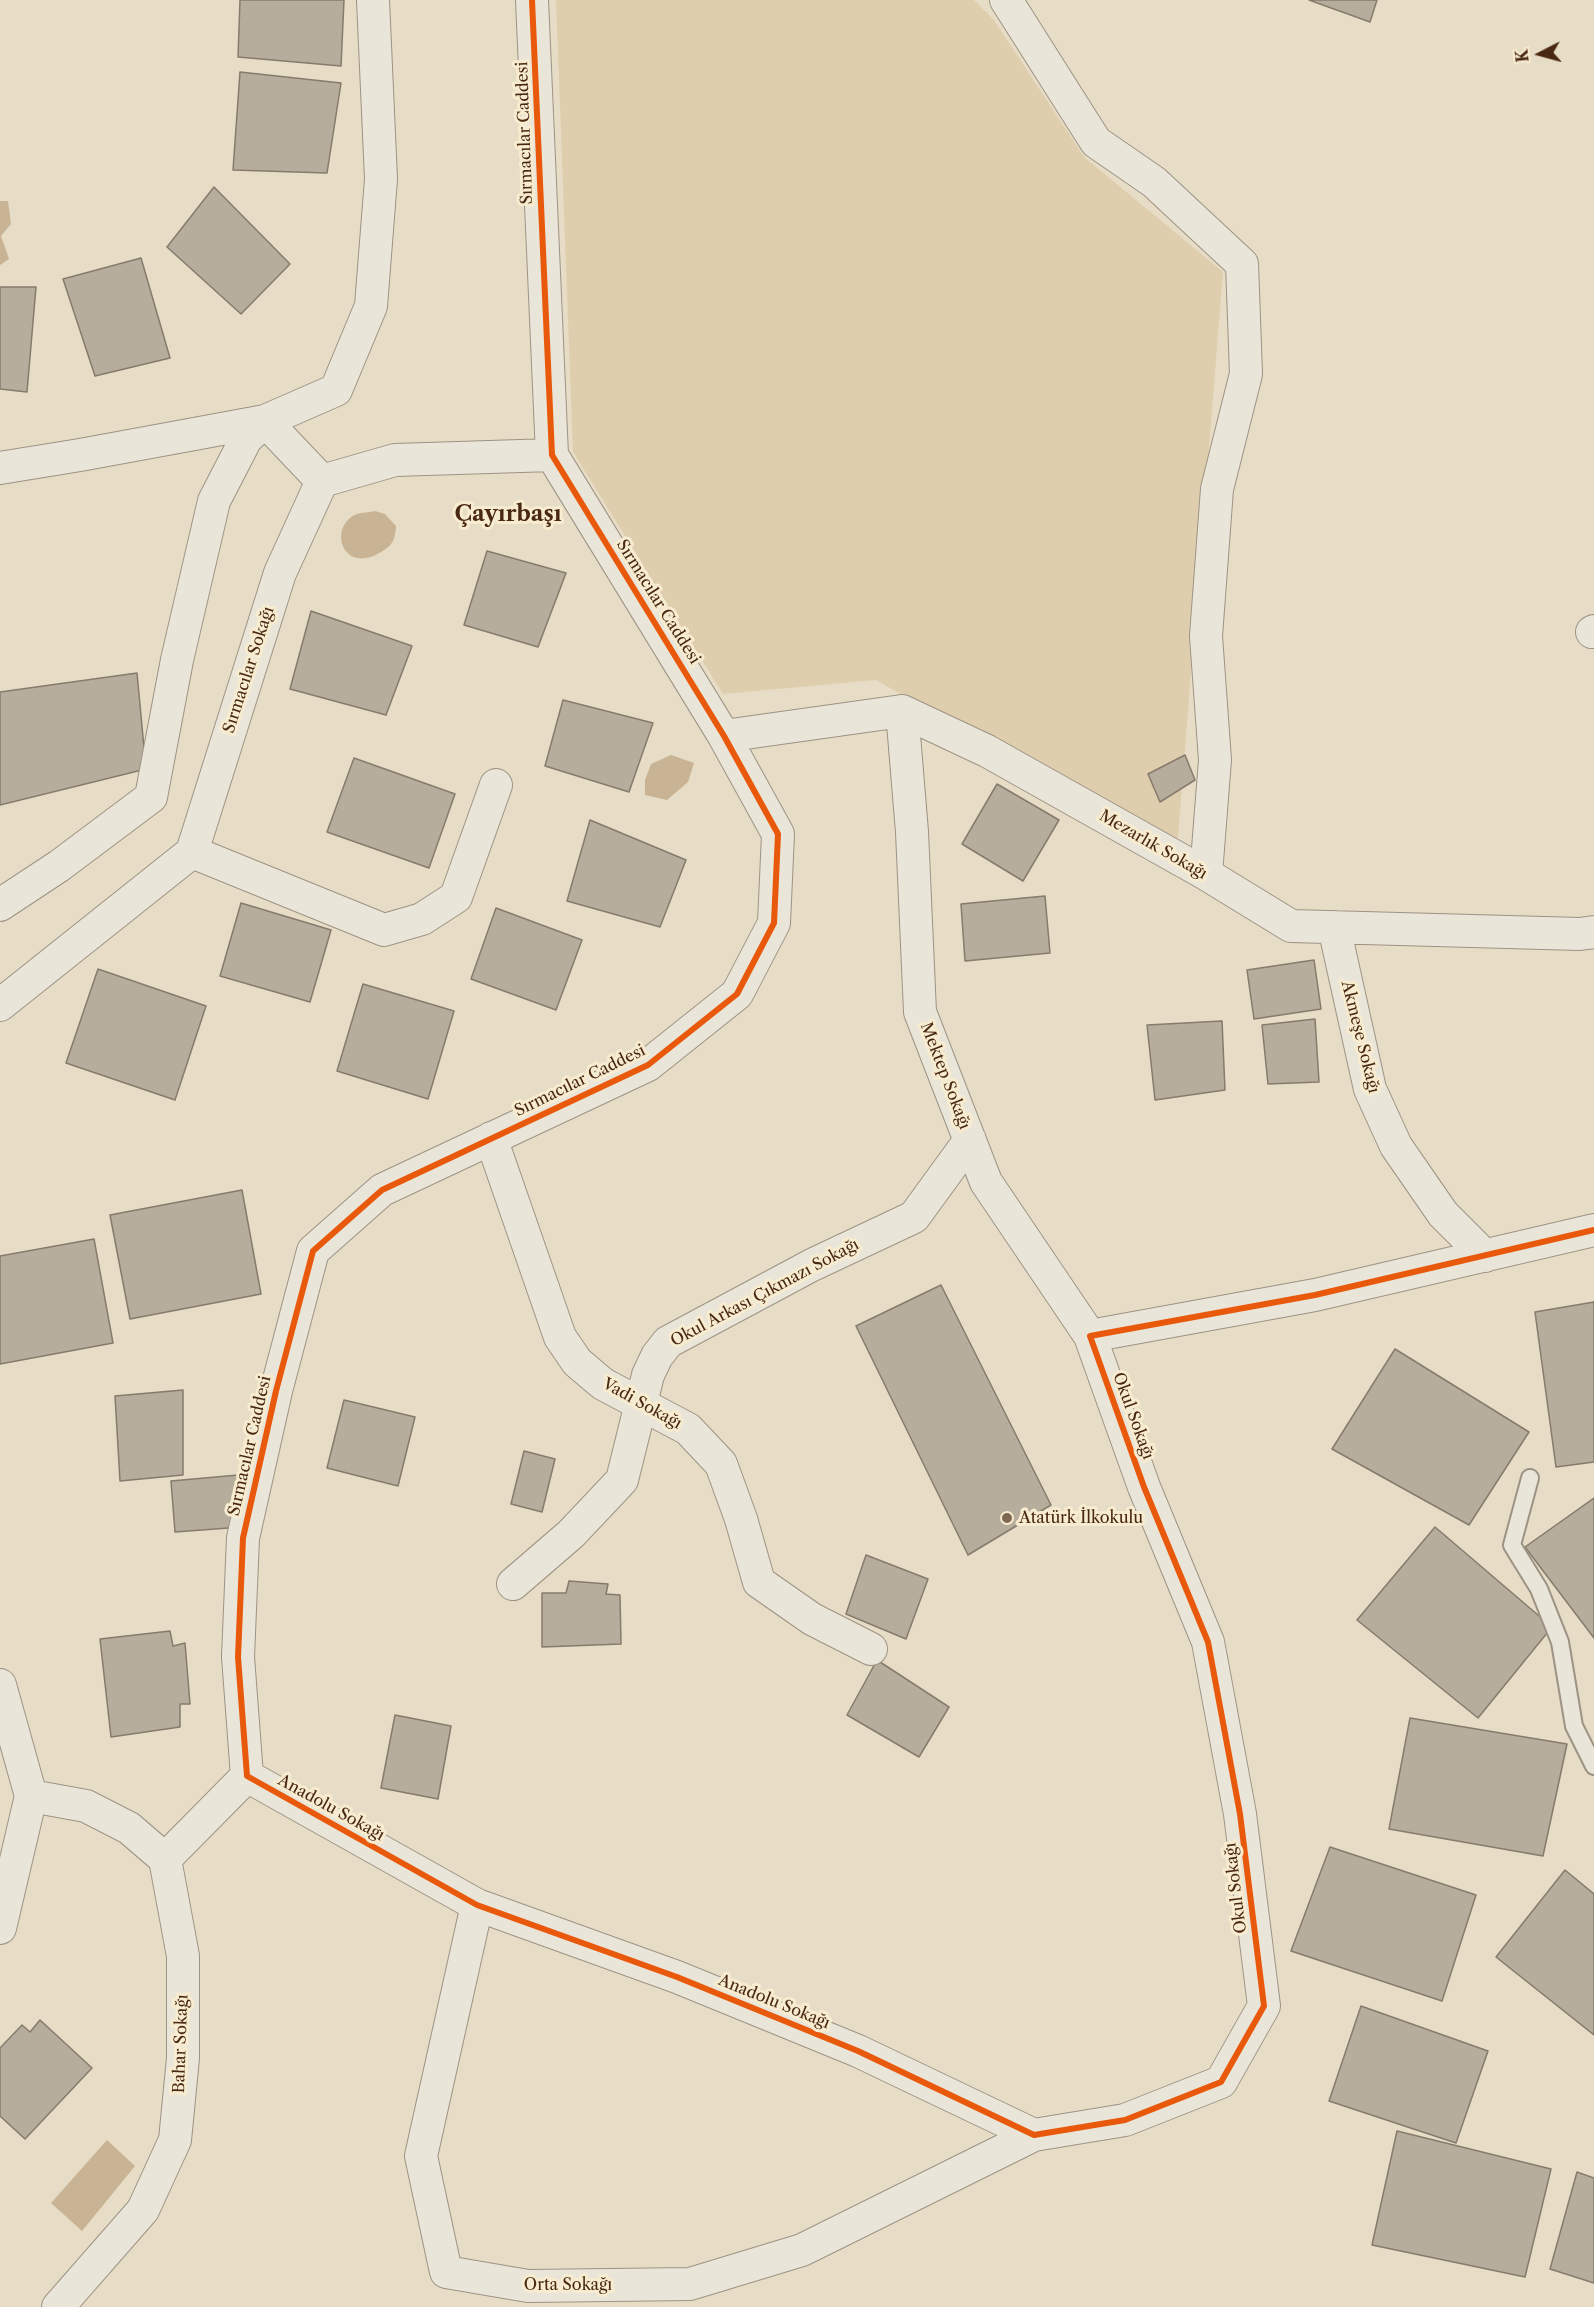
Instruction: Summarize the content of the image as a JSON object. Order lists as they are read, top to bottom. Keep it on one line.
{"streets":{"street":["Sırmacılar Caddesi","Sırmacılar Sokağı","Mezarlık Sokağı","Akmeşe Sokağı","Mektep Sokağı","Okul Arkası Çıkmazı Sokağı","Vadi Sokağı","Okul Sokağı","Anadolu Sokağı","Bahar Sokağı","Orta Sokağı"]},"crossings":[["Sırmacılar Caddesi","Vadi Sokağı"],["Sırmacılar Caddesi","Anadolu Sokağı"],["Mezarlık Sokağı","Akmeşe Sokağı"],["Mezarlık Sokağı","Mektep Sokağı"],["Mektep Sokağı","Okul Arkası Çıkmazı Sokağı"],["Mektep Sokağı","Okul Sokağı"],["Okul Arkası Çıkmazı Sokağı","Vadi Sokağı"],["Okul Sokağı","Anadolu Sokağı"],["Okul Sokağı","Orta Sokağı"],["Anadolu Sokağı","Orta Sokağı"]],"districts":["Çayırbaşı"],"places":["Atatürk İlkokulu"],"north":"left"}
